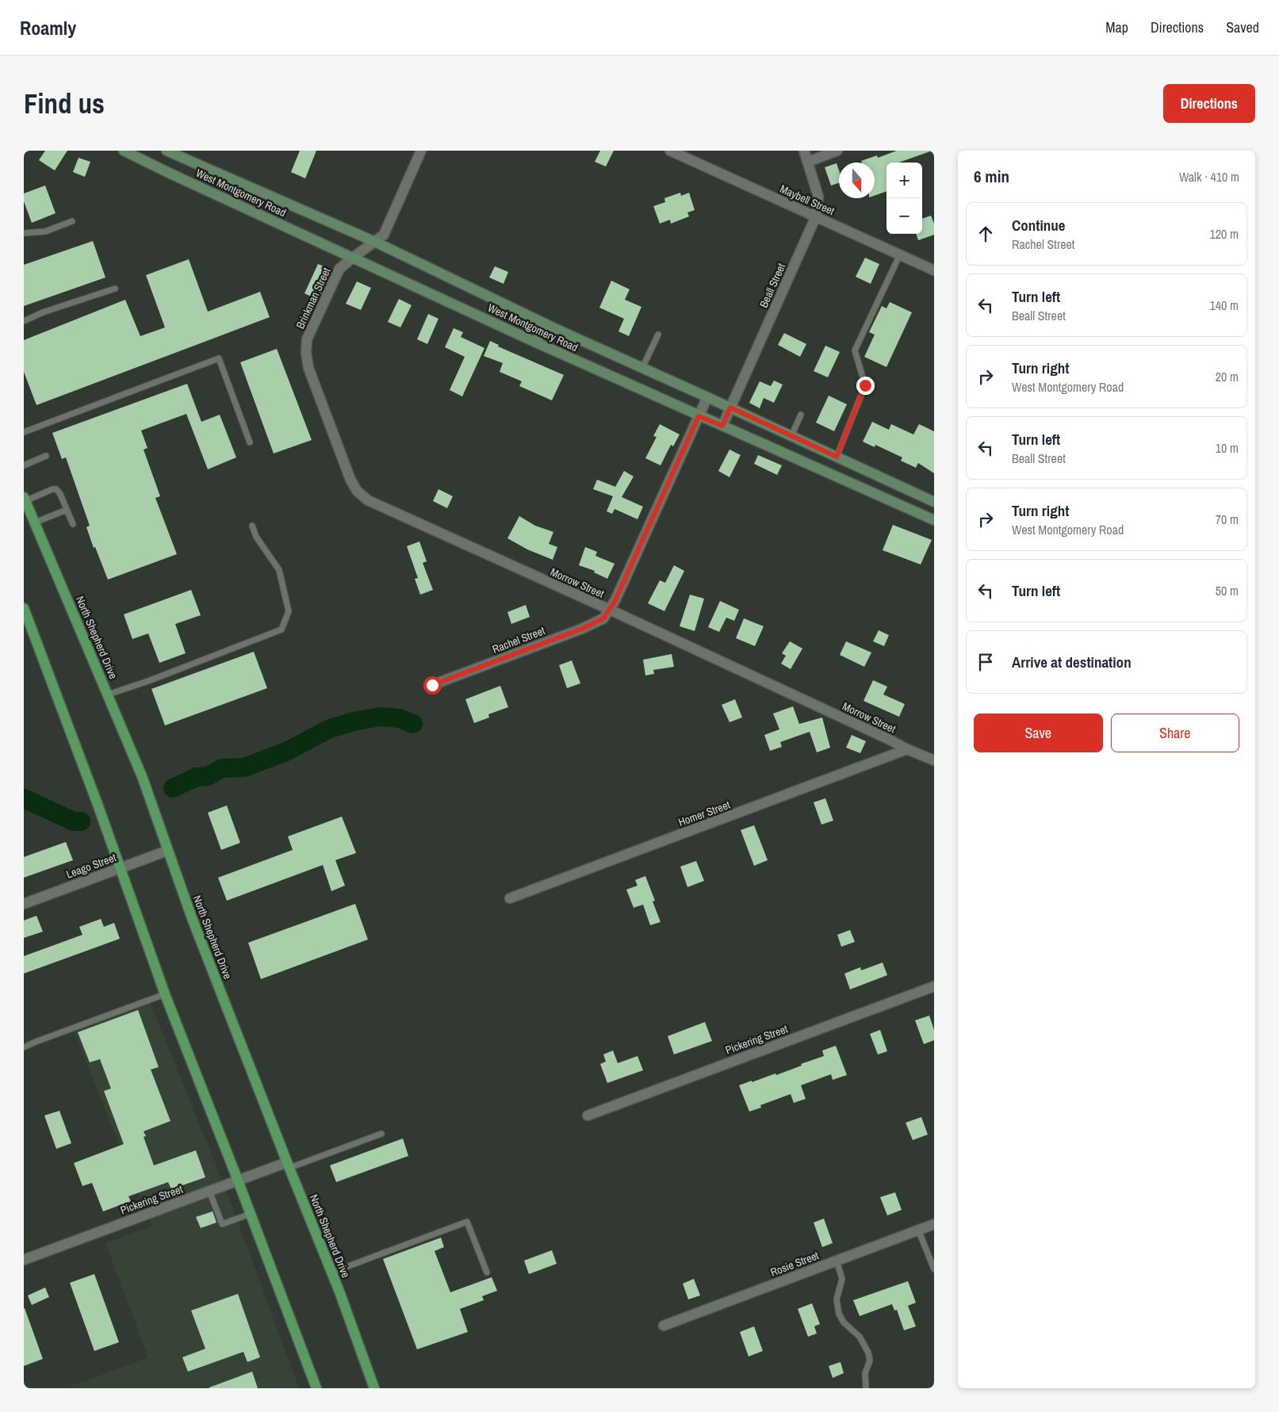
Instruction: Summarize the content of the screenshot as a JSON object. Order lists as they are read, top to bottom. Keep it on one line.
{"streets":{"main road":["West Montgomery Road","North Shepherd Drive"],"street":["Maybell Street","Beall Street","Brinkman Street","Morrow Street","Rachel Street","Homer Street","Leago Street","Pickering Street","Rosie Street"]},"crossings":[["West Montgomery Road","Beall Street"],["West Montgomery Road","Brinkman Street"],["Maybell Street","Beall Street"],["Brinkman Street","Morrow Street"],["Morrow Street","Rachel Street"],["Morrow Street","Homer Street"],["North Shepherd Drive","Leago Street"],["North Shepherd Drive","Pickering Street"]],"north":"bottom","page":{"header":"Roamly","nav":["Map","Directions","Saved"],"buttons":["Directions",["Save","Share"]],"title":"Find us","heading":["6 min","Walk · 410 m"],"map_buttons":["+","−"],"list":[["Continue","Rachel Street","120 m"],["Turn left","Beall Street","140 m"],["Turn right","West Montgomery Road","20 m"],["Turn left","Beall Street","10 m"],["Turn right","West Montgomery Road","70 m"],["Turn left","50 m"],"Arrive at destination"]}}
